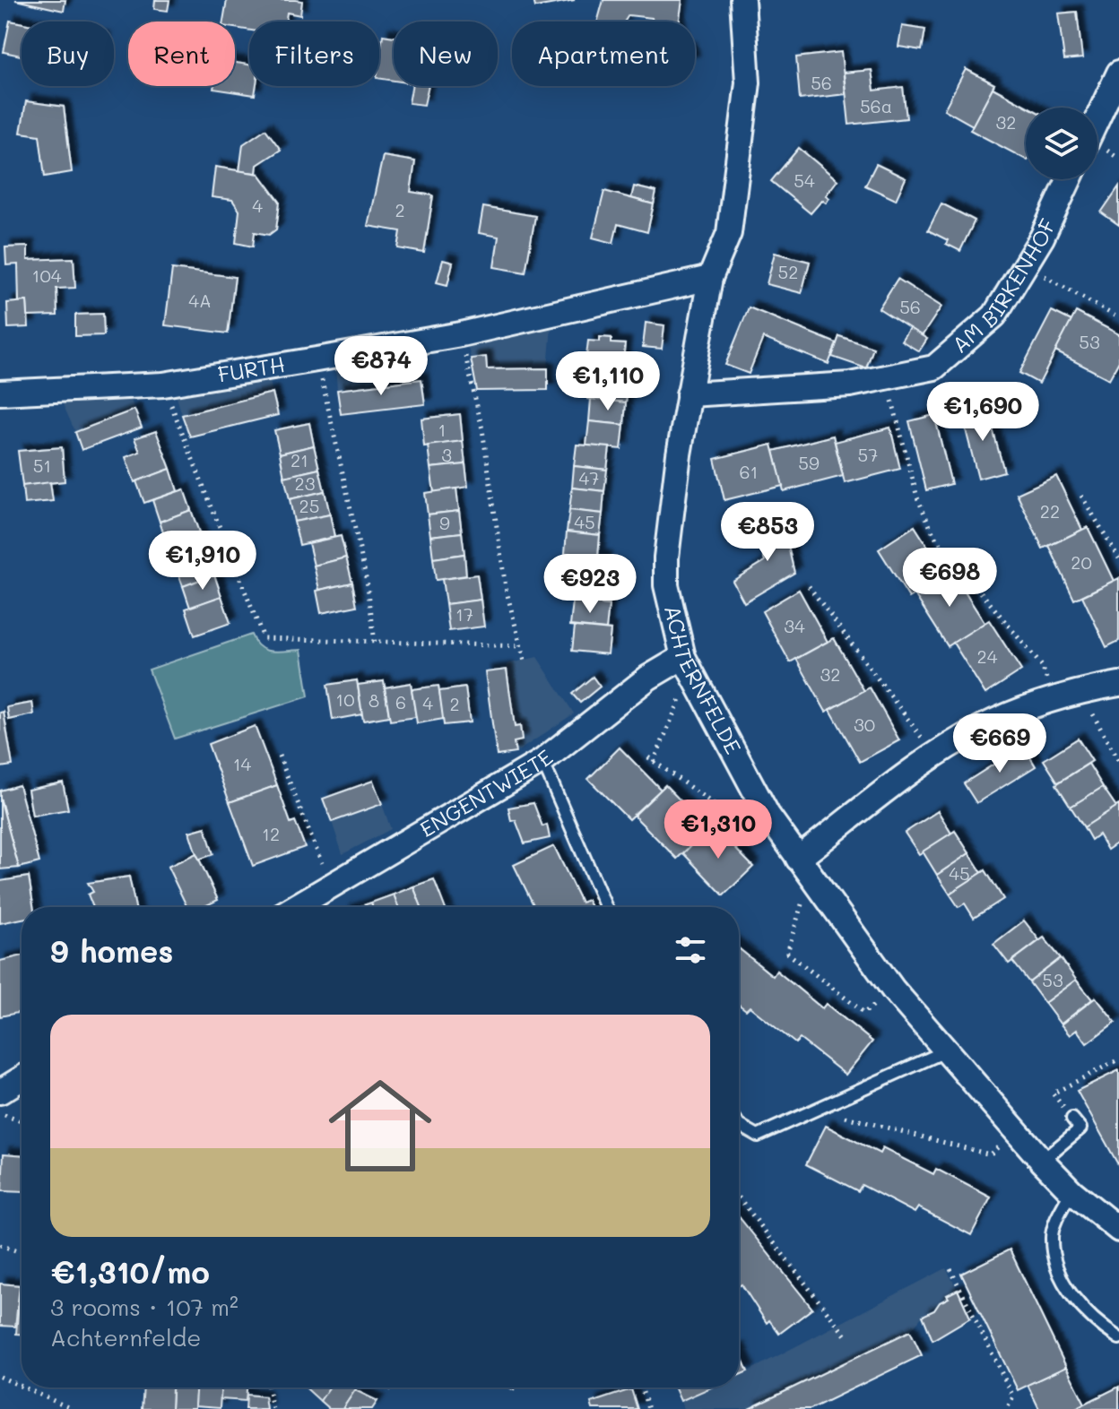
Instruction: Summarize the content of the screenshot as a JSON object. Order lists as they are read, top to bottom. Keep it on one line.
{"streets":{"street":["AM BIRKENHOF","FURTH","ACHTERNFELDE","ENGENTWIETE"]},"crossings":[["AM BIRKENHOF","ACHTERNFELDE"],["FURTH","ACHTERNFELDE"],["ACHTERNFELDE","ENGENTWIETE"]],"house_numbers":["56","56a","32","54","4","2","52","104","4A","56","53","1","3","57","21","59","51","61","47","23","25","22","45","9","20","17","34","24","32","10","8","6","4","2","30","14","12","45","53"],"page":{"chip":["Buy","Rent","Filters","New","Apartment"],"price":["€874","€1,110","€1,690","€853","€1,910","€698","€923","€669","€1,310"],"heading":"9 homes","list":[{"name":"€1,310/mo","note":"3 rooms · 107 m² · Achternfelde"}]}}
